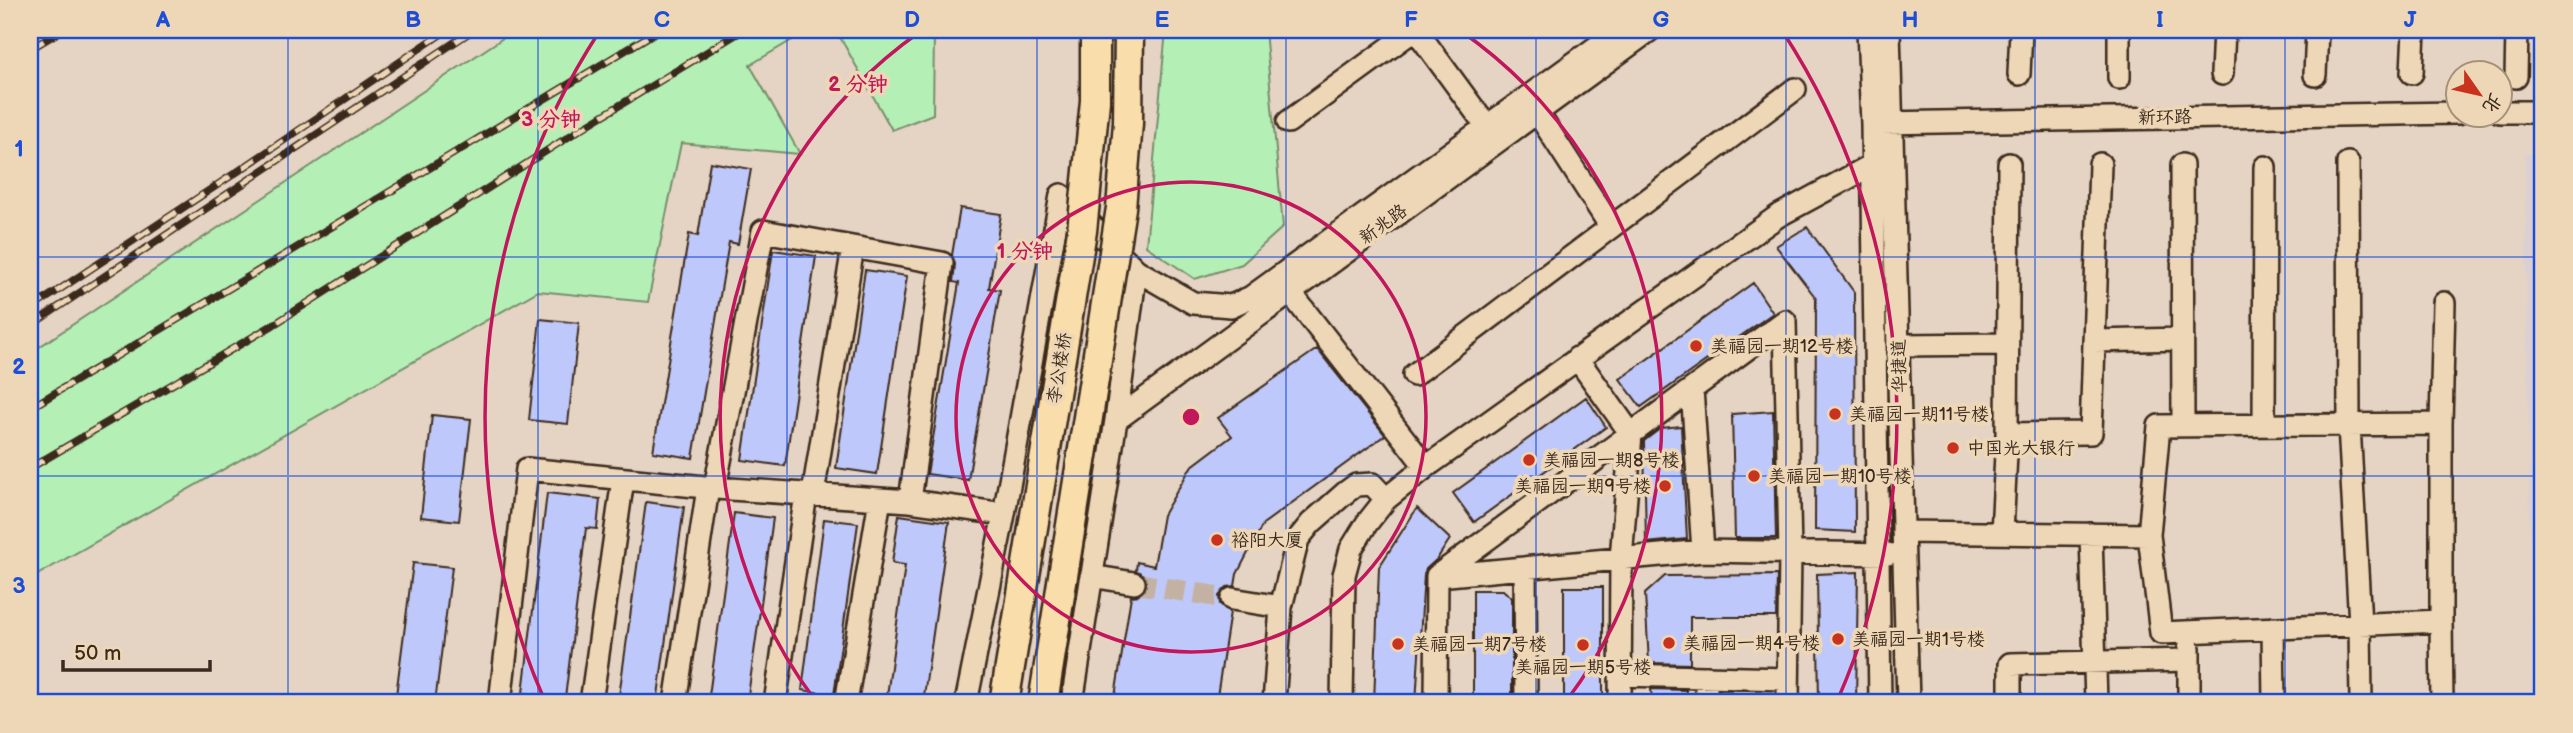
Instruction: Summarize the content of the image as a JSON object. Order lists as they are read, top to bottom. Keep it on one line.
{"streets":{"main road":["李公楼桥"],"street":["新环路","新兆路","华捷道"]},"crossings":[["新环路","华捷道"]],"places":["美福园一期12号楼","美福园一期11号楼","中国光大银行","美福园一期8号楼","美福园一期10号楼","美福园一期9号楼","裕阳大厦","美福园一期1号楼","美福园一期4号楼","美福园一期7号楼","美福园一期5号楼"],"scale_bar":"50 m","north":"bottom right","grid":{"columns":["A","B","C","D","E","F","G","H","I","J"],"rows":["1","2","3"]},"rings":["2 分钟","3 分钟","1 分钟"]}
